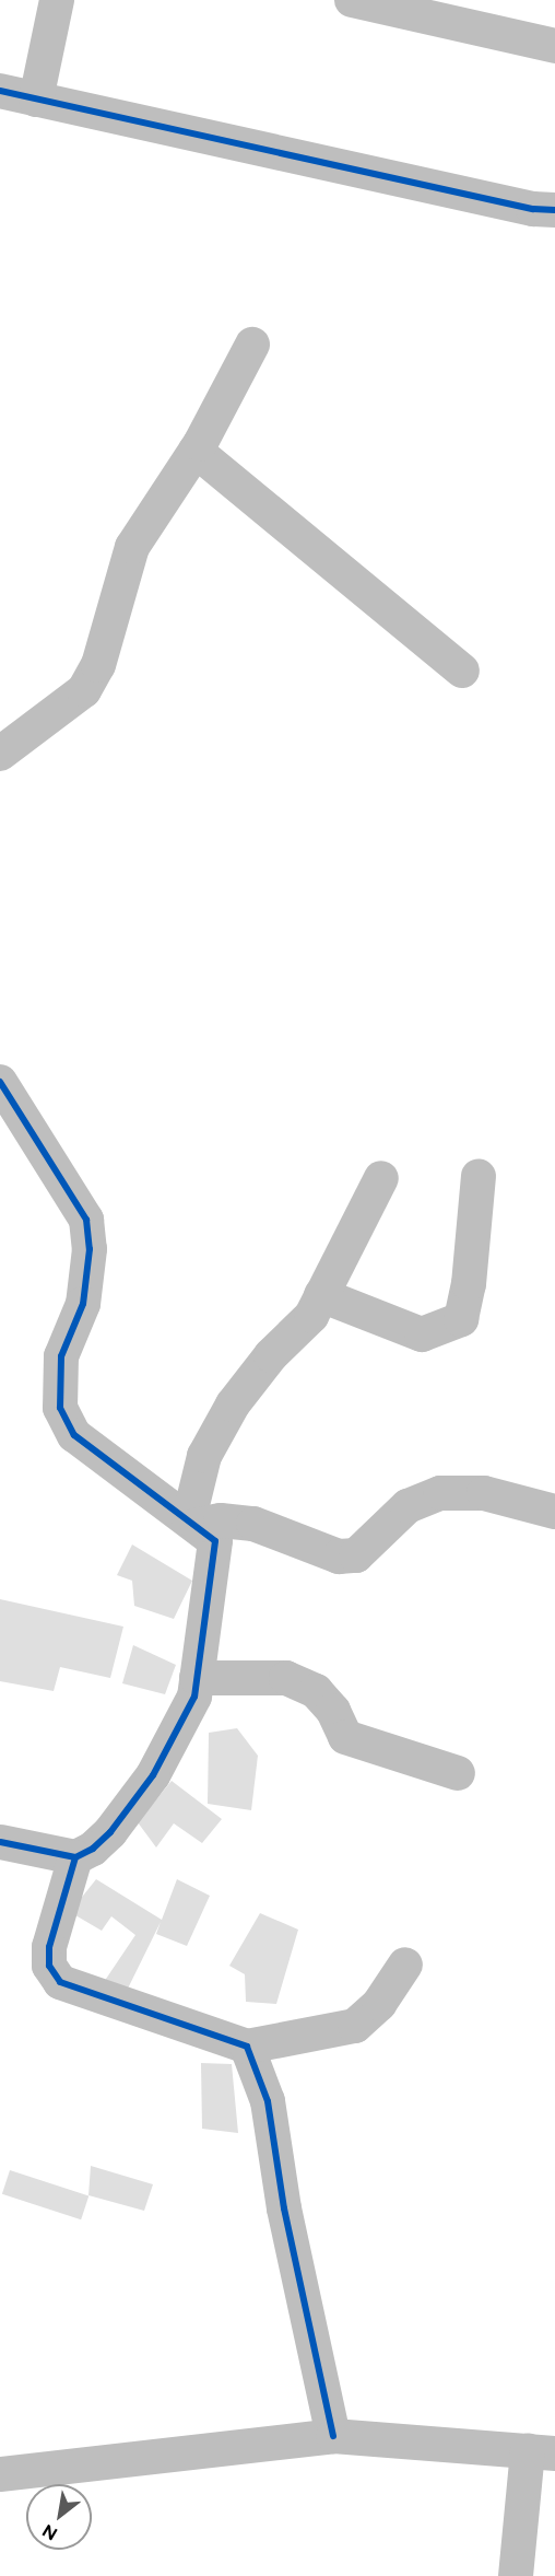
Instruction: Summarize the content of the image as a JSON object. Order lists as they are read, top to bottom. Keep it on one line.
{"north":"bottom left"}
